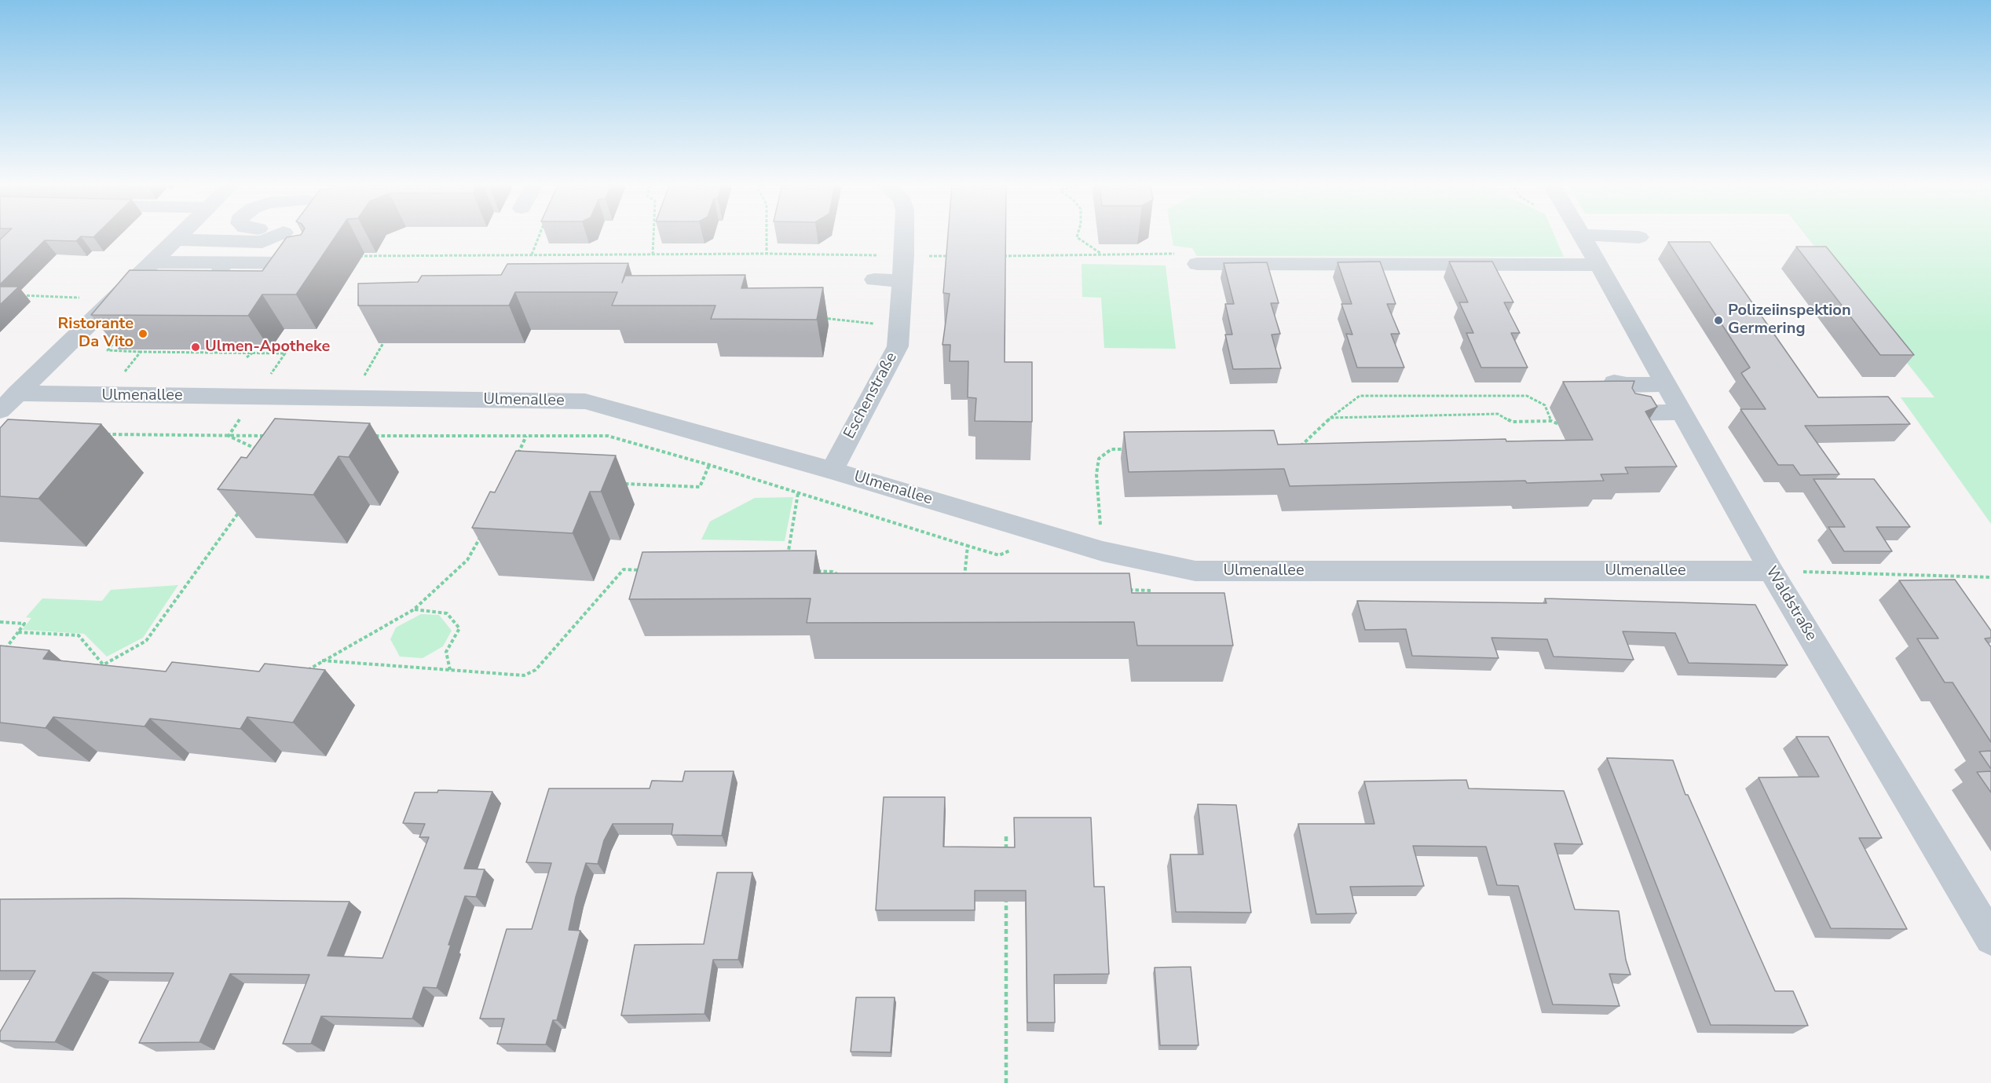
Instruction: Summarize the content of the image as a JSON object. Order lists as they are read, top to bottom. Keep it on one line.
{"streets":{"street":["Ulmenallee","Eschenstraße","Waldstraße"]},"crossings":[["Ulmenallee","Eschenstraße"],["Ulmenallee","Waldstraße"]],"places":["Polizeiinspektion Germering","Ristorante Da Vito","Ulmen-Apotheke"]}
